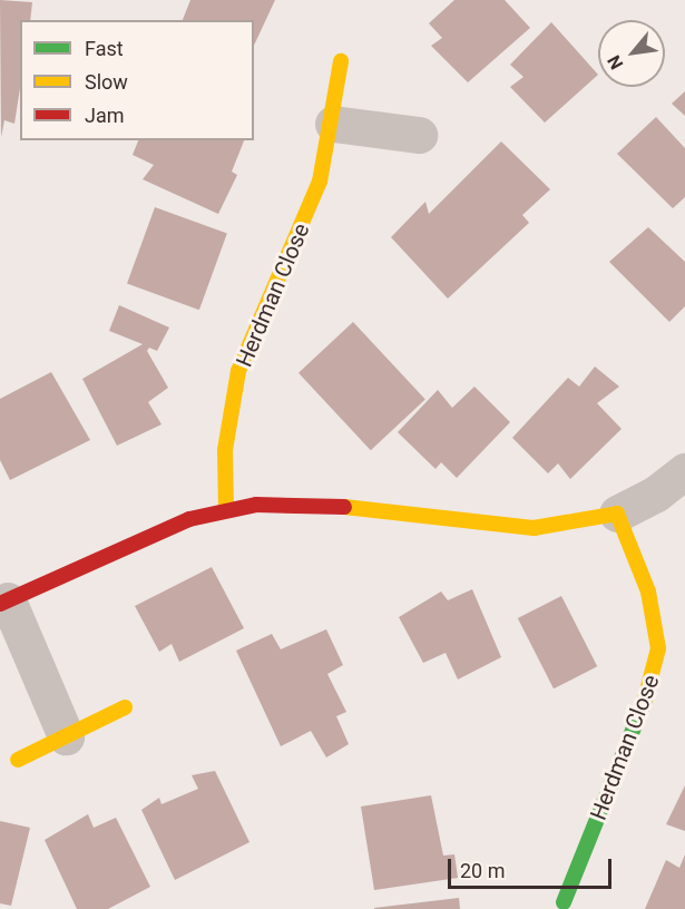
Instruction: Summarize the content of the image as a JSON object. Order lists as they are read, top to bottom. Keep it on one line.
{"streets":{"street":["Herdman Close"]},"legend":["Fast","Slow","Jam"],"scale_bar":"20 m","north":"bottom left"}
